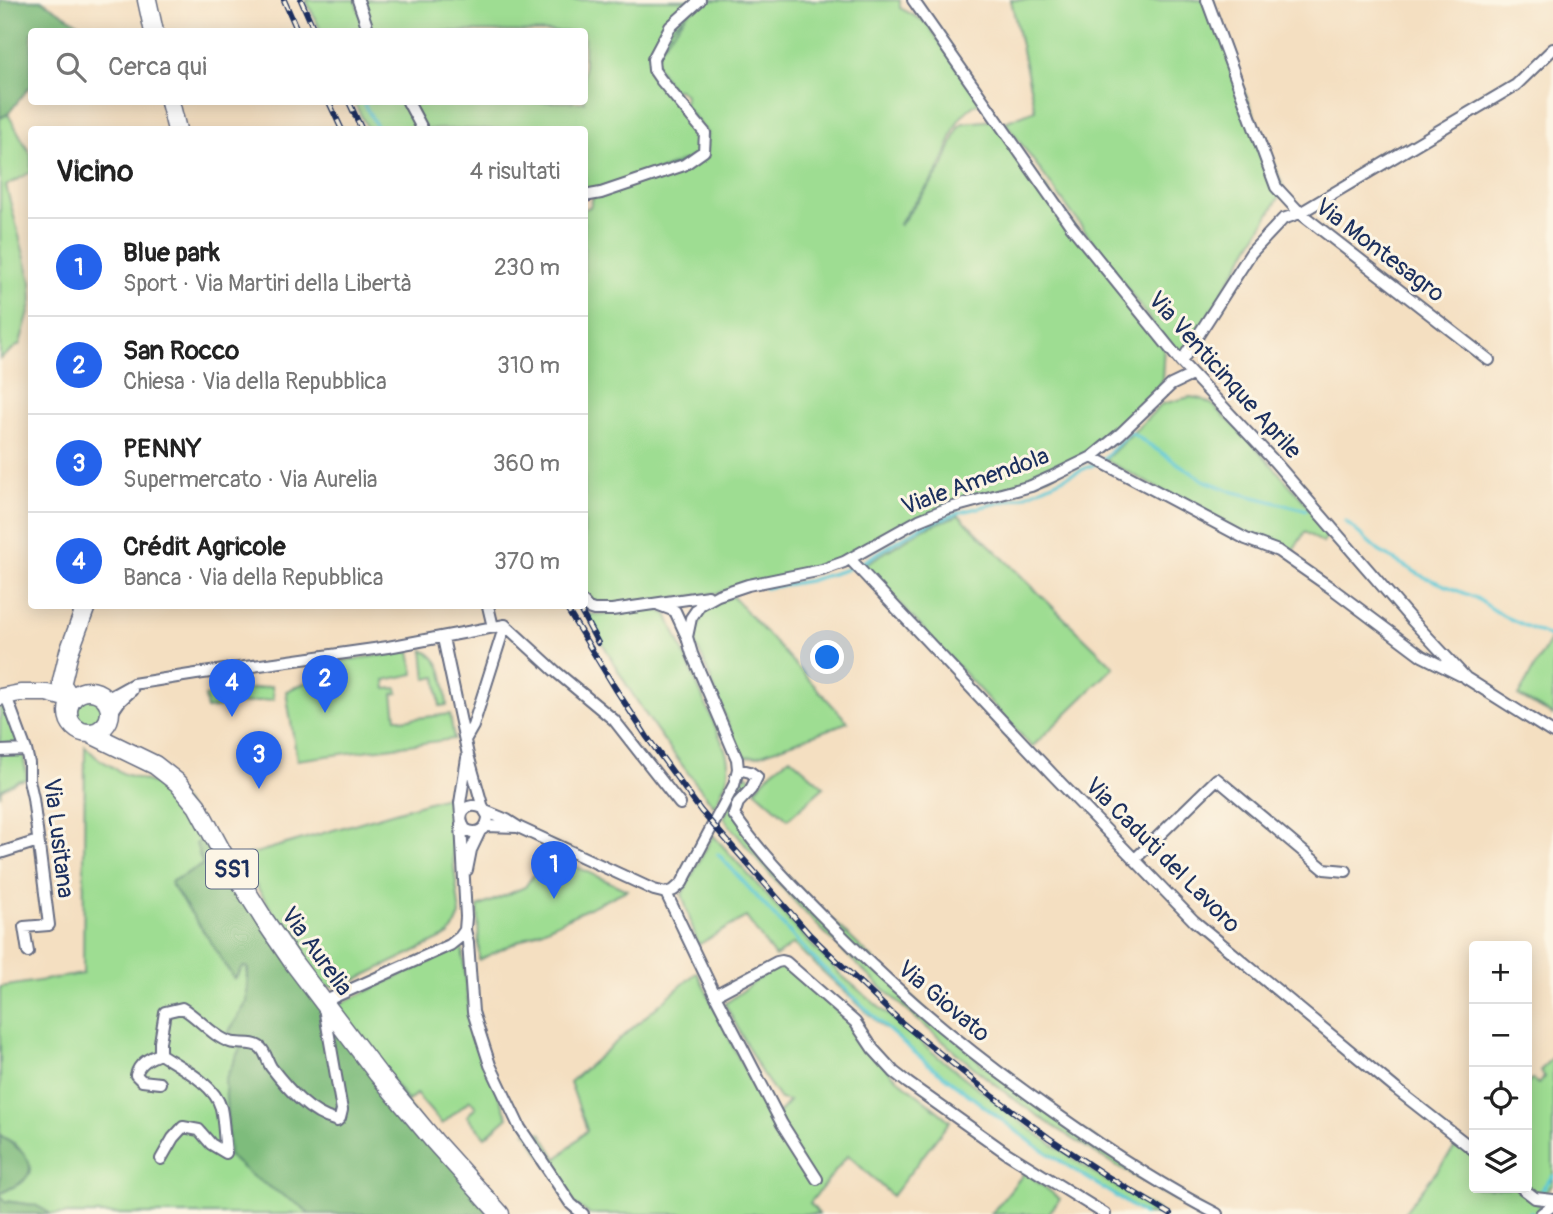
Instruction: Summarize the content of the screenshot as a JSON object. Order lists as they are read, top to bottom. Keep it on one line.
{"streets":{"main road":["SS1","Via Aurelia"],"street":["Via Montesagro","Via Venticinque Aprile","Viale Amendola","Via Lusitana","Via Caduti del Lavoro","Via Giovato"]},"crossings":[["Via Montesagro","Via Venticinque Aprile"],["Via Venticinque Aprile","Viale Amendola"],["Viale Amendola","Via Caduti del Lavoro"],["SS1","Via Aurelia"]],"page":{"search":"Cerca qui","heading":["Vicino","4 risultati"],"list":[{"mark":"1","name":"Blue park","note":"Sport · Via Martiri della Libertà","value":"230 m"},{"mark":"2","name":"San Rocco","note":"Chiesa · Via della Repubblica","value":"310 m"},{"mark":"3","name":"PENNY","note":"Supermercato · Via Aurelia","value":"360 m"},{"mark":"4","name":"Crédit Agricole","note":"Banca · Via della Repubblica","value":"370 m"}],"pins":["2","4","3","1"],"map_buttons":["+","−"]}}
